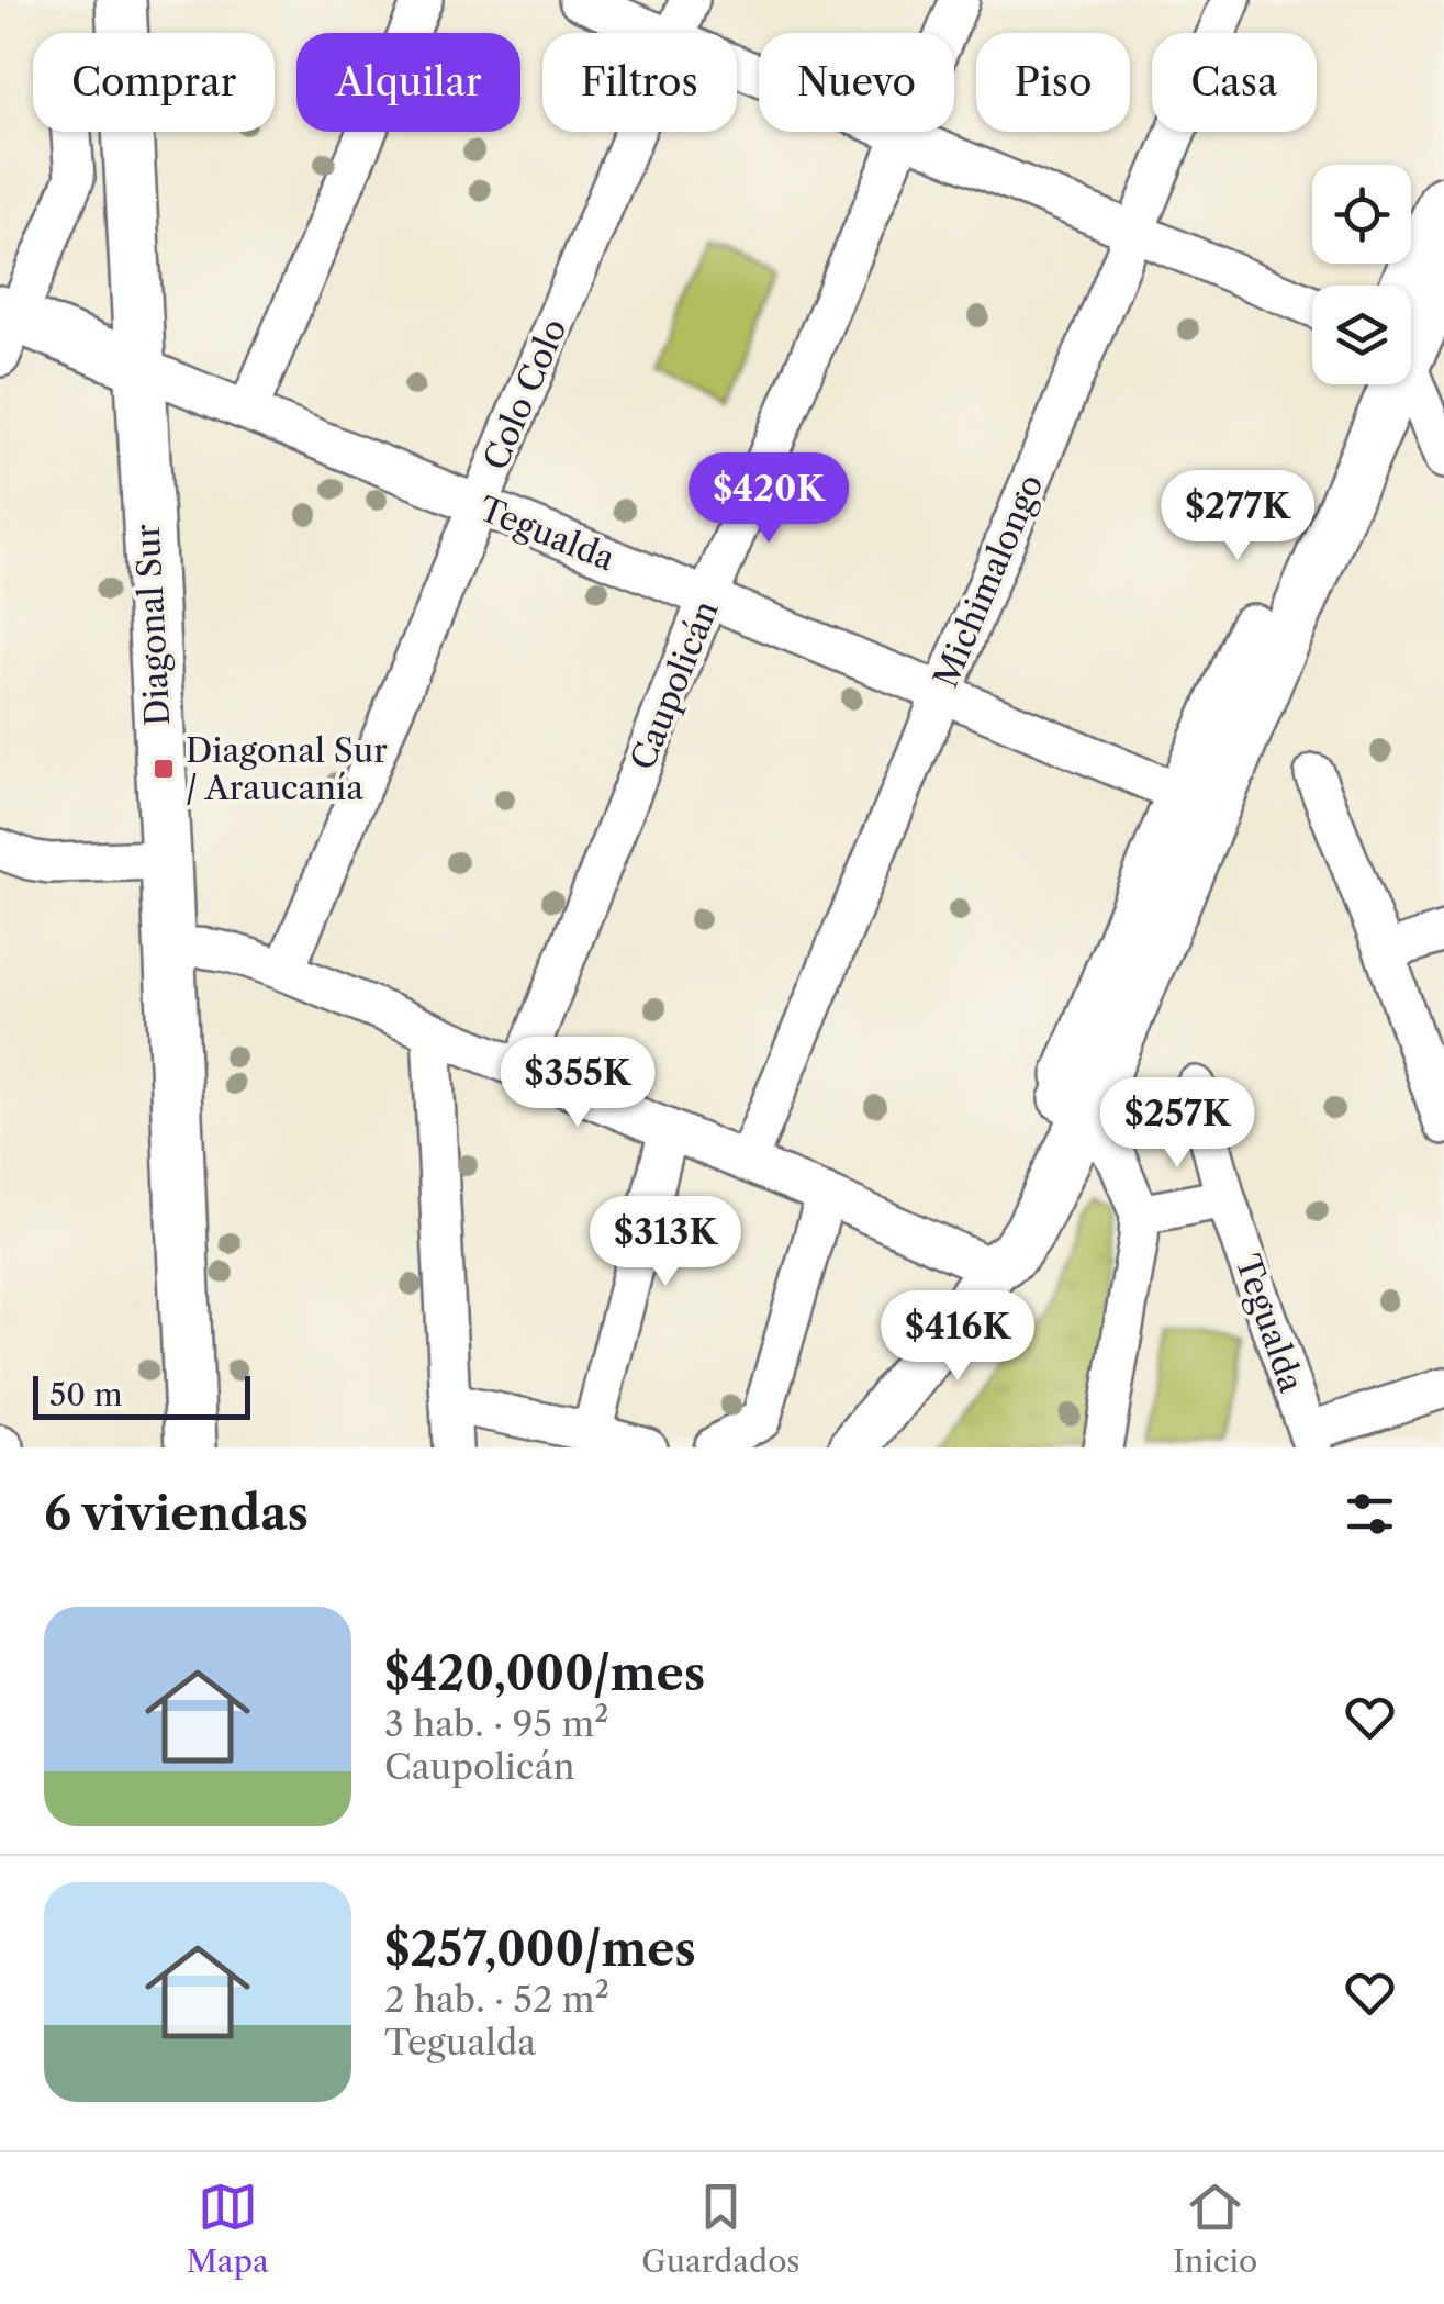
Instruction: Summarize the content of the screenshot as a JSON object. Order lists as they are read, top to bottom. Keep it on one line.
{"streets":{"main road":["Tegualda","Diagonal Sur"],"street":["Colo Colo","Michimalongo","Caupolicán"]},"crossings":[["Colo Colo","Tegualda"],["Tegualda","Michimalongo"],["Tegualda","Diagonal Sur"],["Tegualda","Caupolicán"]],"places":{"transit":["Diagonal Sur / Araucanía"]},"scale_bar":"50 m","page":{"chip":["Comprar","Alquilar","Filtros","Nuevo","Piso","Casa"],"price":["$420K","$277K","$355K","$257K","$313K","$416K"],"scale":"50 m","heading":"6 viviendas","list":[{"name":"$420,000/mes","note":"3 hab. · 95 m² · Caupolicán"},{"name":"$257,000/mes","note":"2 hab. · 52 m² · Tegualda"}],"tabs":["Mapa","Guardados","Inicio"]}}
